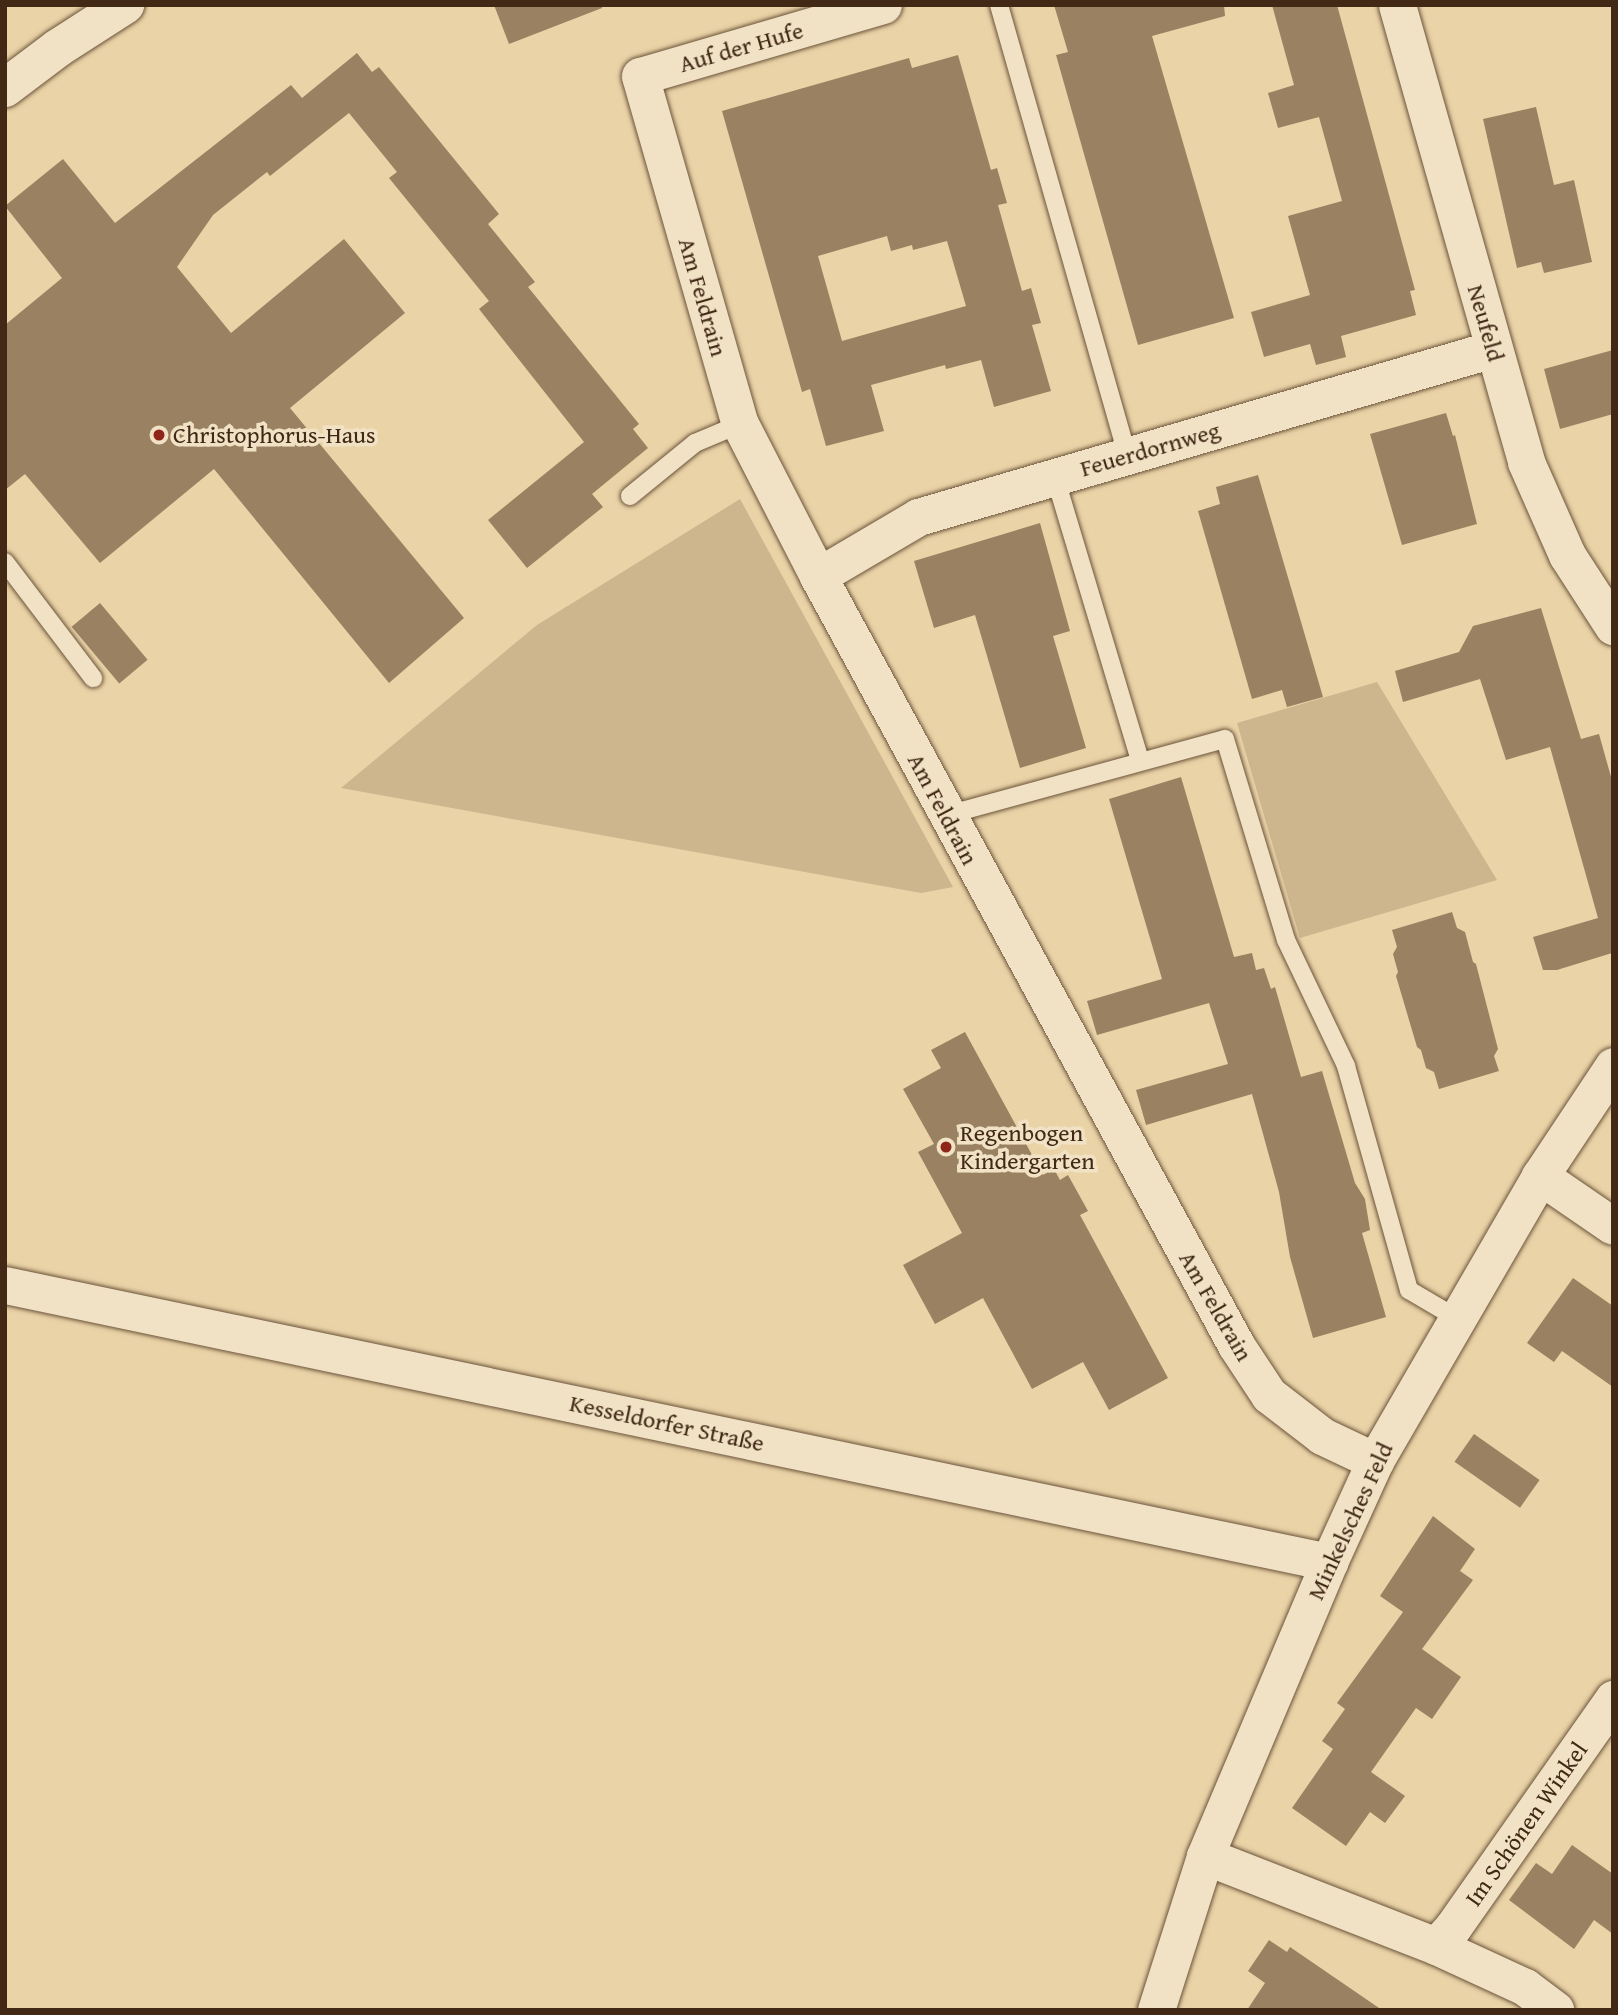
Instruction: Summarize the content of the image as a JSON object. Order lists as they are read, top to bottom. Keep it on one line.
{"streets":{"street":["Auf der Hufe","Am Feldrain","Neufeld","Feuerdornweg","Kesseldorfer Straße","Minkelsches Feld","Im Schönen Winkel"]},"crossings":[["Auf der Hufe","Am Feldrain"],["Am Feldrain","Feuerdornweg"],["Am Feldrain","Minkelsches Feld"],["Neufeld","Feuerdornweg"],["Kesseldorfer Straße","Minkelsches Feld"]],"places":["Christophorus-Haus","Regenbogen Kindergarten"]}
